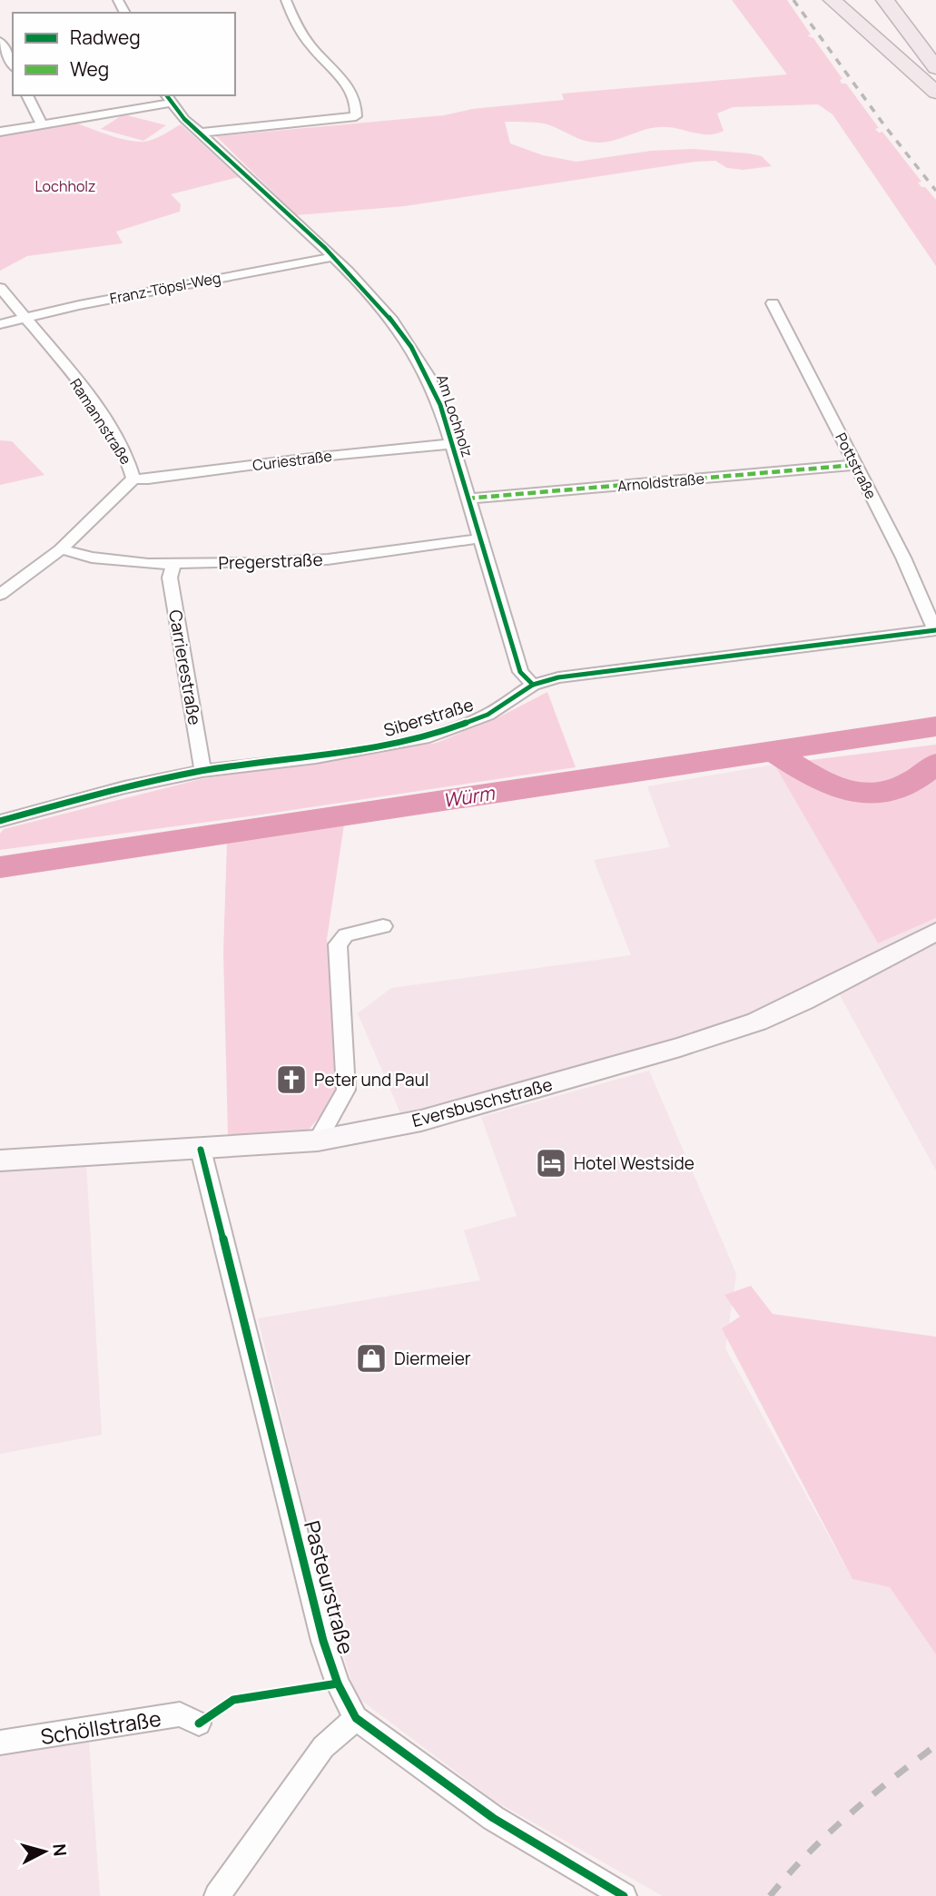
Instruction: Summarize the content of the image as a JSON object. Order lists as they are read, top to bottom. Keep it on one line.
{"streets":{"main road":["Eversbuschstraße"],"street":["Franz-Töpsl-Weg","Am Lochholz","Ramannstraße","Curiestraße","Pottstraße","Arnoldstraße","Pregerstraße","Carrierestraße","Siberstraße","Pasteurstraße","Schöllstraße"]},"crossings":[["Franz-Töpsl-Weg","Am Lochholz"],["Franz-Töpsl-Weg","Ramannstraße"],["Am Lochholz","Curiestraße"],["Am Lochholz","Arnoldstraße"],["Am Lochholz","Pregerstraße"],["Am Lochholz","Siberstraße"],["Ramannstraße","Curiestraße"],["Ramannstraße","Pregerstraße"],["Pottstraße","Arnoldstraße"],["Pottstraße","Siberstraße"],["Pregerstraße","Carrierestraße"],["Carrierestraße","Siberstraße"],["Eversbuschstraße","Pasteurstraße"]],"water":["Würm"],"parks":["Lochholz"],"places":{"church":["Peter und Paul"],"hotel":["Hotel Westside"],"shop":["Diermeier"]},"legend":["Radweg","Weg"],"north":"right"}
